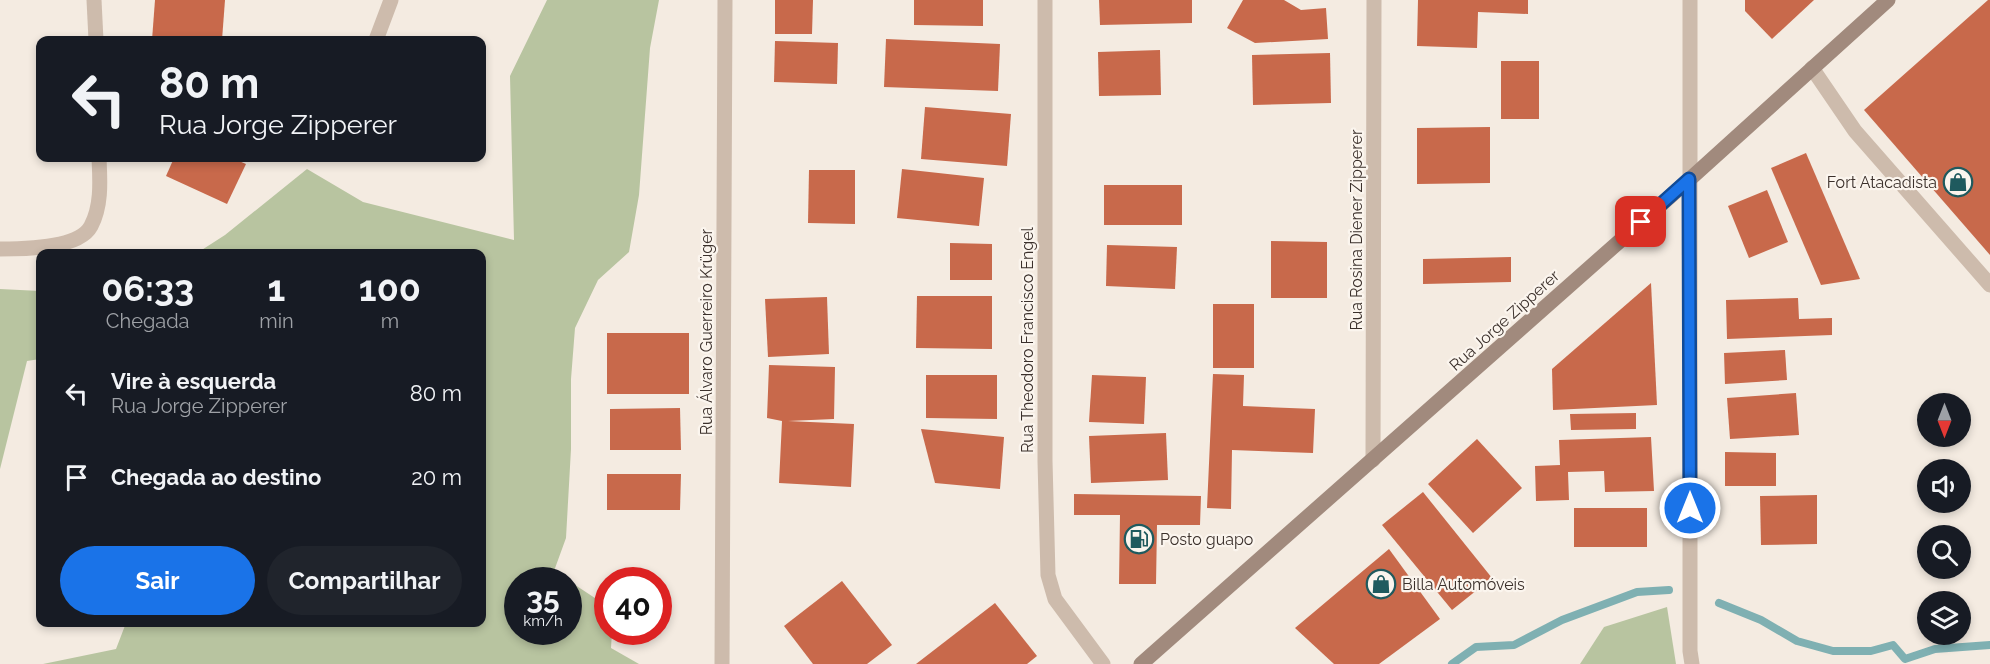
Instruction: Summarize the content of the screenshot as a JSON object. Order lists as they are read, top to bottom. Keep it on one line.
{"streets":{"main road":["Rua Jorge Zipperer"],"street":["Rua Rosina Diener Zipperer","Rua Álvaro Guerreiro Krüger","Rua Theodoro Francisco Engel"]},"crossings":[["Rua Rosina Diener Zipperer","Rua Jorge Zipperer"]],"places":{"shop":["Fort Atacadista","Billa Automóveis"],"fuel station":["Posto guapo"]},"north":"bottom","page":{"turn":["80 m","Rua Jorge Zipperer"],"eta":["06:33","Chegada","1","min","100","m"],"list":[{"name":"Vire à esquerda","note":"Rua Jorge Zipperer","value":"80 m"},{"name":"Chegada ao destino","value":"20 m"}],"buttons":["Sair","Compartilhar"],"speed":"35 km/h","limit":"40"}}
